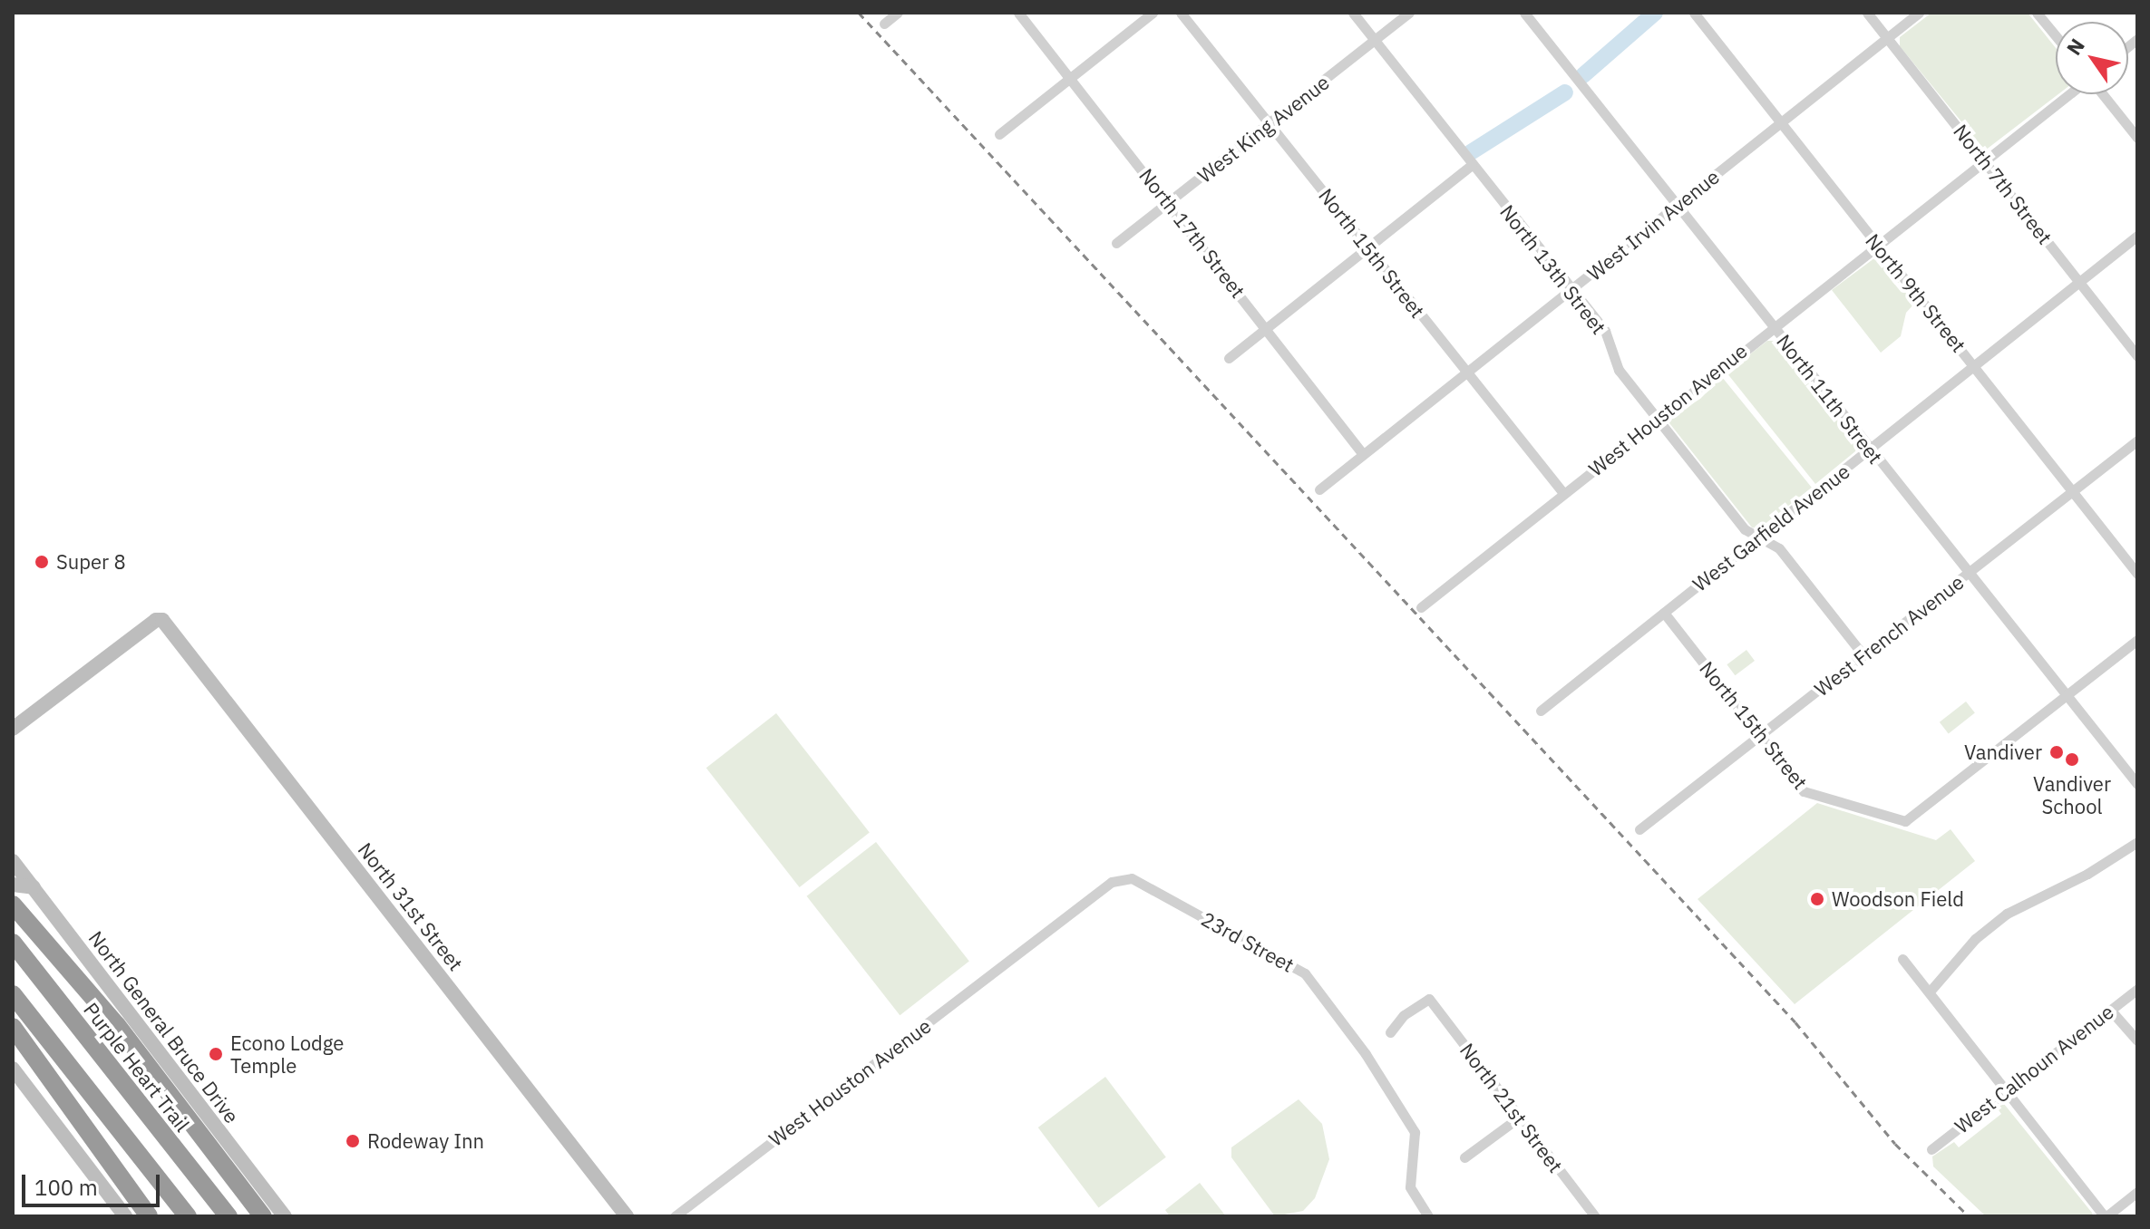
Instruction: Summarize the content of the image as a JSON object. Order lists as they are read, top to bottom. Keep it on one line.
{"streets":{"highway":["Purple Heart Trail"],"street":["West King Avenue","North 7th Street","West Irvin Avenue","North 17th Street","North 15th Street","North 13th Street","North 9th Street","North 11th Street","West Houston Avenue","West Garfield Avenue","West French Avenue","North 31st Street","23rd Street","North General Bruce Drive","West Calhoun Avenue","North 21st Street"]},"crossings":[["West King Avenue","North 17th Street"],["West King Avenue","North 15th Street"],["West King Avenue","North 13th Street"],["North 7th Street","West Irvin Avenue"],["North 7th Street","West Houston Avenue"],["North 7th Street","West Garfield Avenue"],["West Irvin Avenue","North 17th Street"],["West Irvin Avenue","North 15th Street"],["West Irvin Avenue","North 13th Street"],["West Irvin Avenue","North 9th Street"],["West Irvin Avenue","North 11th Street"],["North 15th Street","North 11th Street"],["North 15th Street","West Houston Avenue"],["North 15th Street","West Garfield Avenue"],["North 15th Street","West French Avenue"],["North 13th Street","West Houston Avenue"],["North 13th Street","West Garfield Avenue"],["North 13th Street","West French Avenue"],["North 9th Street","West Houston Avenue"],["North 9th Street","West Garfield Avenue"],["North 9th Street","West French Avenue"],["North 11th Street","West Houston Avenue"],["North 11th Street","West Garfield Avenue"],["North 11th Street","West French Avenue"],["West Houston Avenue","23rd Street"]],"places":["Super 8","Vandiver","Vandiver School","Woodson Field","Econo Lodge Temple","Rodeway Inn"],"scale_bar":"100 m","north":"top left"}
